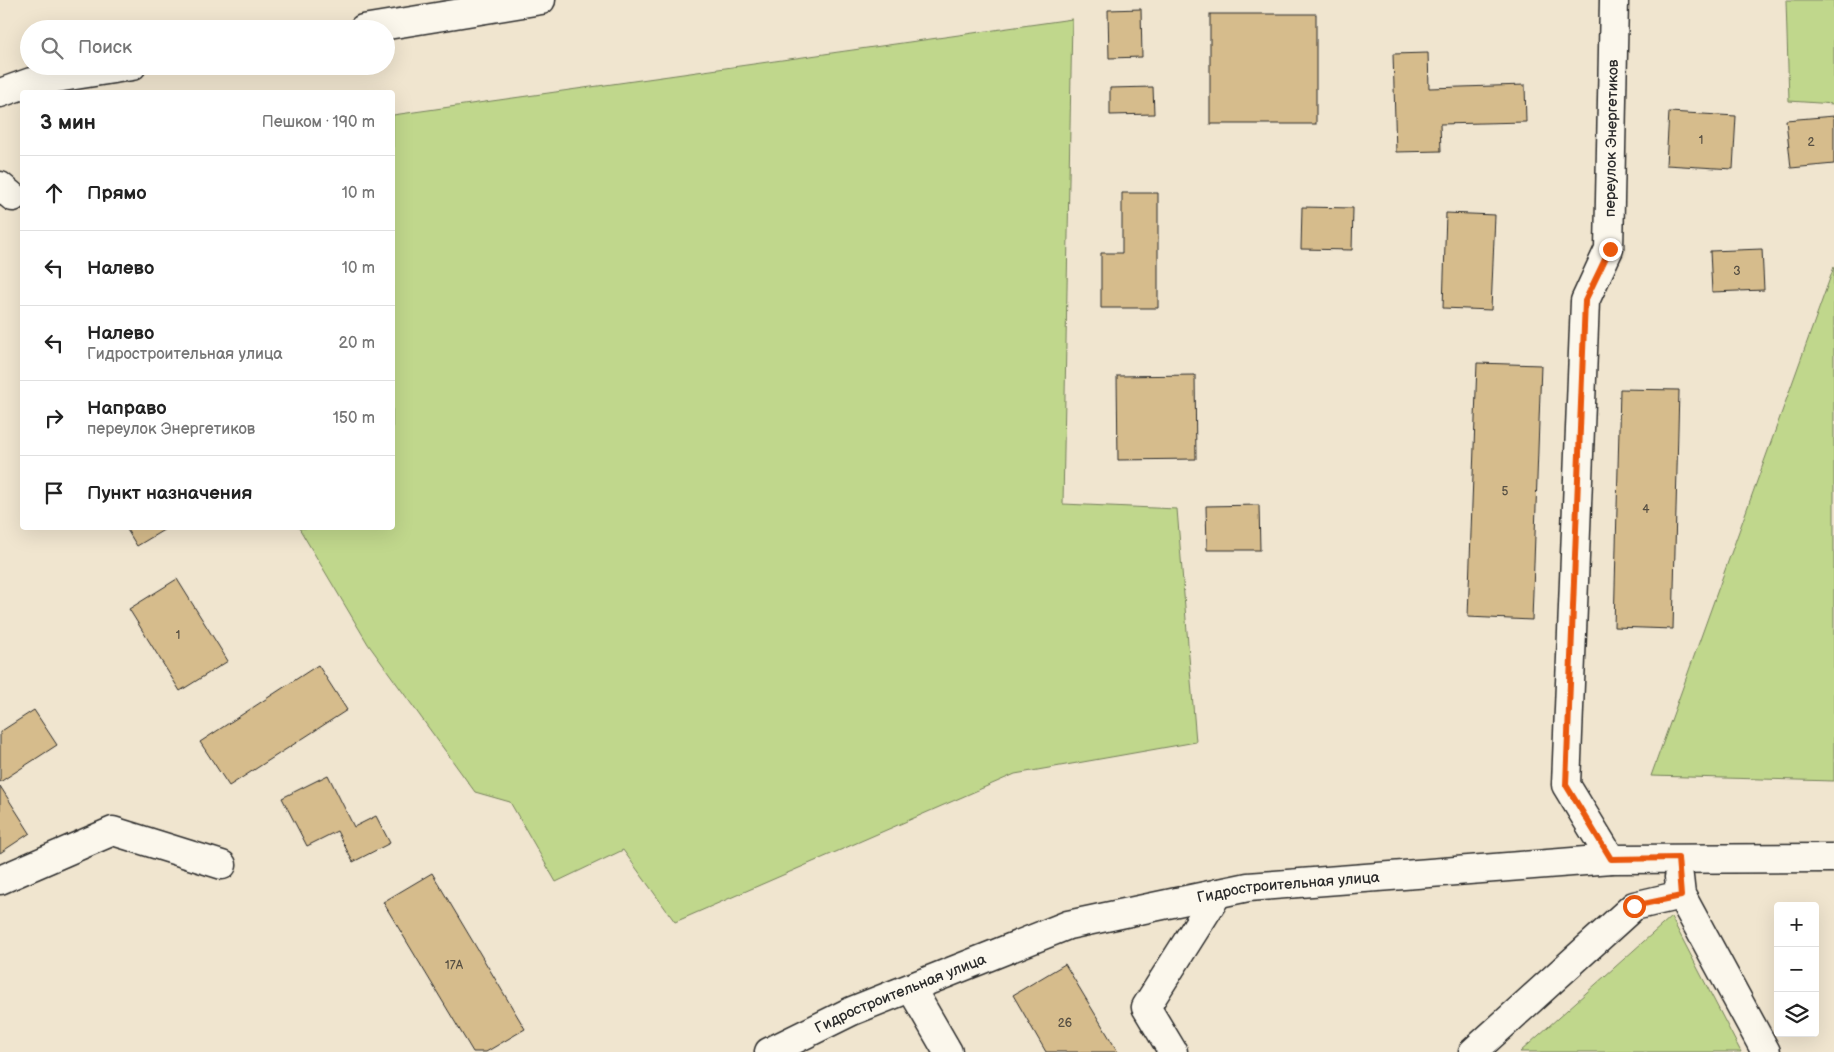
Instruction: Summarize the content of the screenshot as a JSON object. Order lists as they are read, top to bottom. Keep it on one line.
{"streets":{"street":["переулок Энергетиков","Гидростроительная улица"]},"crossings":[["переулок Энергетиков","Гидростроительная улица"]],"house_numbers":["1","2","3","5","4","1","17А","26"],"page":{"search":"Поиск","heading":["3 мин","Пешком · 190 m"],"list":[["Прямо","10 m"],["Налево","10 m"],["Налево","Гидростроительная улица","20 m"],["Направо","переулок Энергетиков","150 m"],"Пункт назначения"],"map_buttons":["+","−"]}}
